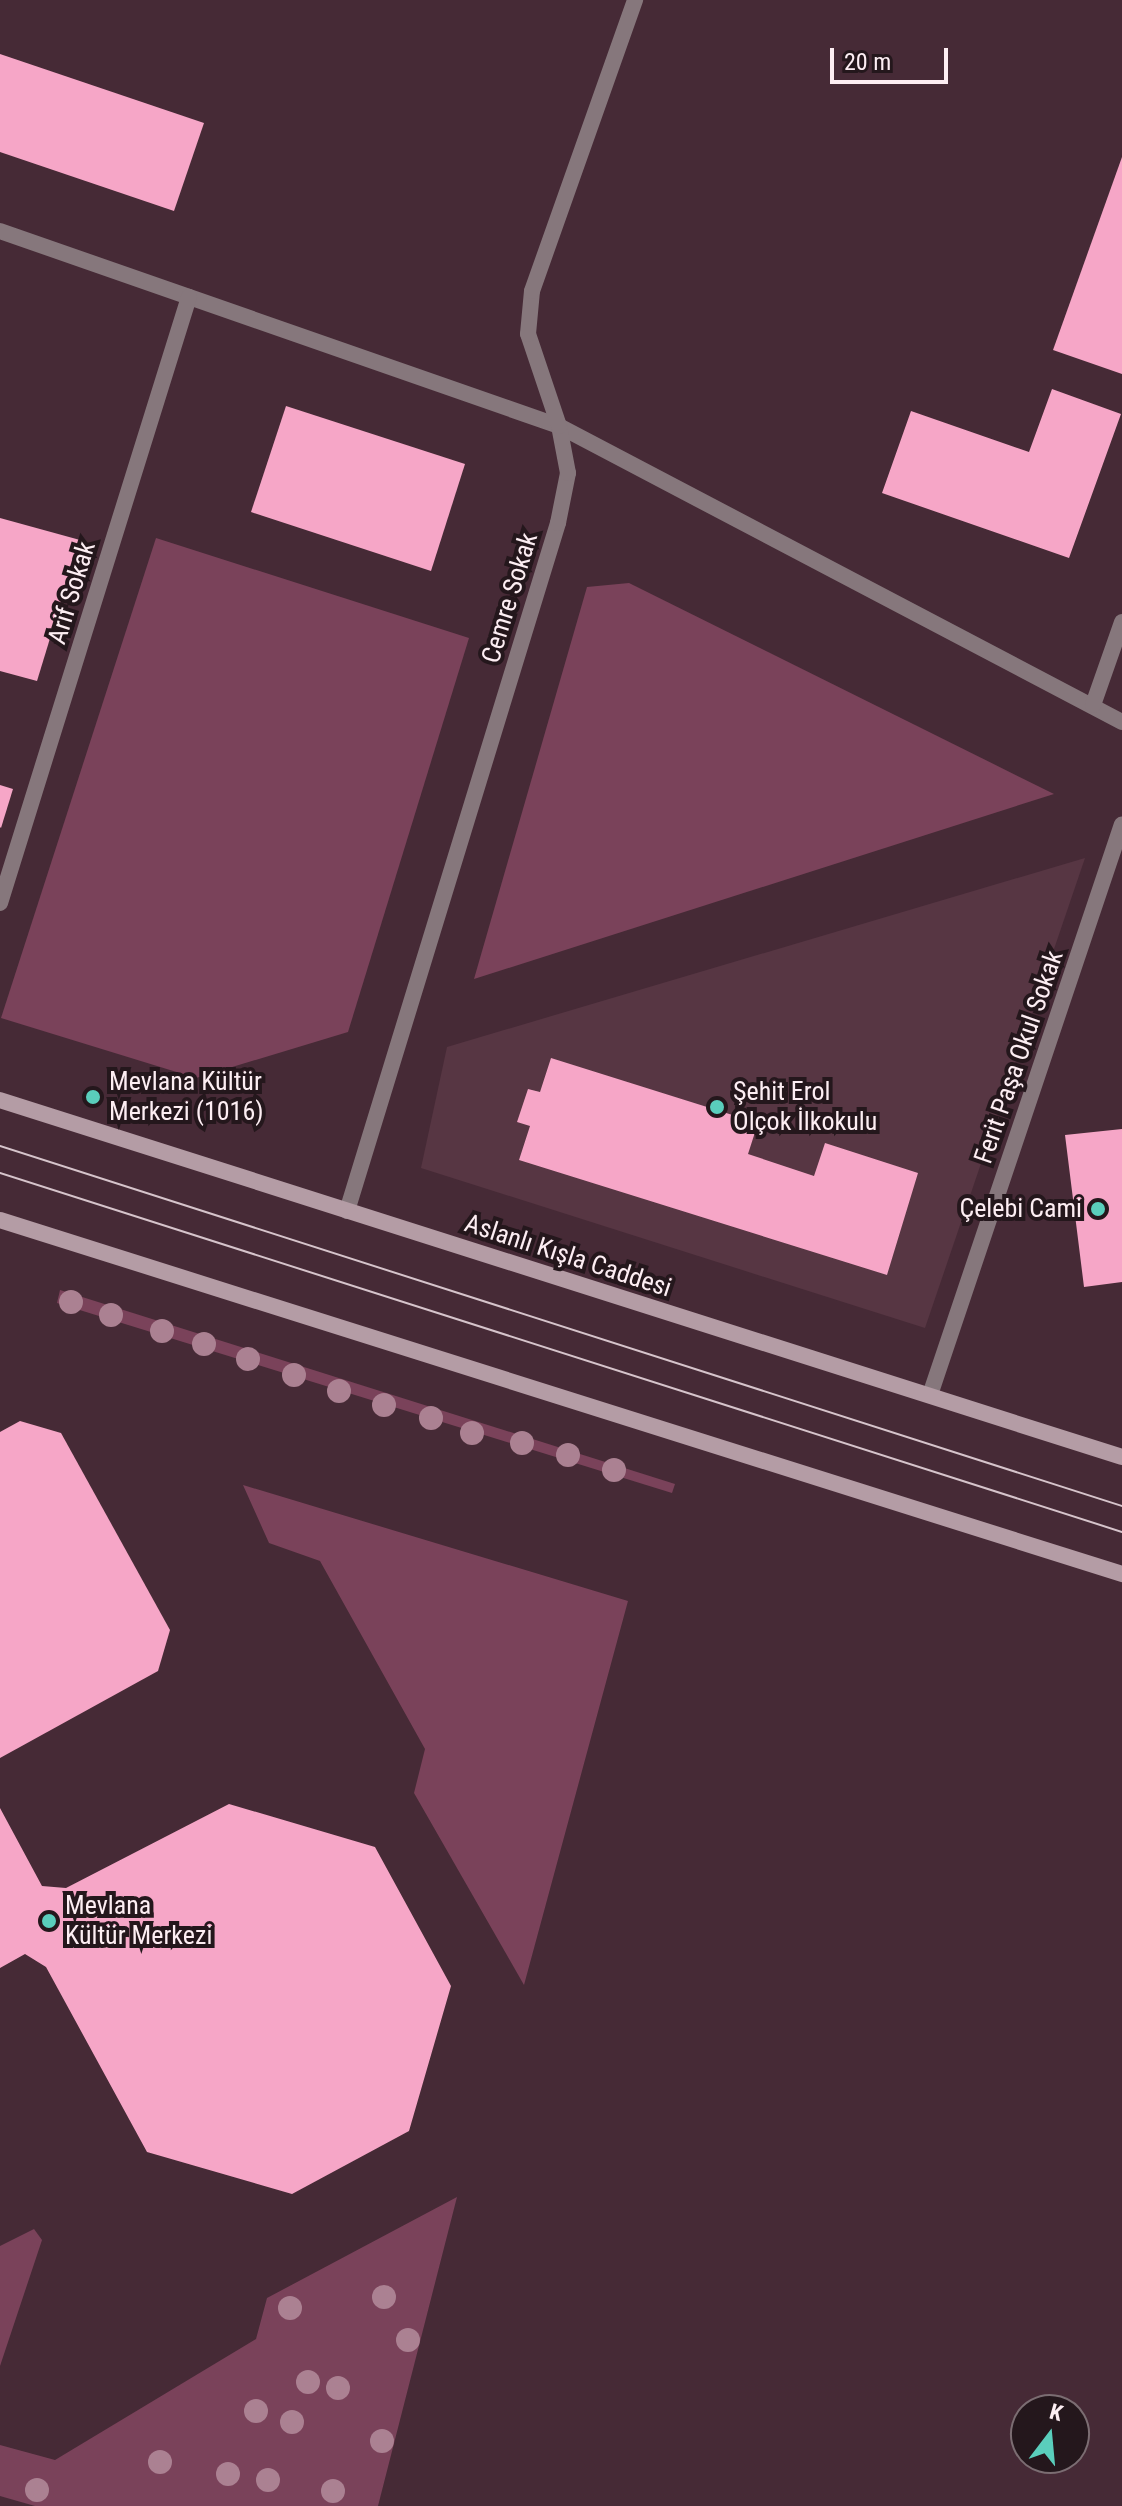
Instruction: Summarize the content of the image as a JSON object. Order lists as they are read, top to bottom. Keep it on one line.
{"streets":{"main road":["Aslanlı Kışla Caddesi"],"street":["Arif Sokak","Cemre Sokak","Ferit Paşa Okul Sokak"]},"crossings":[["Cemre Sokak","Aslanlı Kışla Caddesi"],["Ferit Paşa Okul Sokak","Aslanlı Kışla Caddesi"]],"places":["Mevlana Kültür Merkezi (1016)","Şehit Erol Olçok İlkokulu","Çelebi Cami","Mevlana Kültür Merkezi"],"scale_bar":"20 m","north":"top"}
